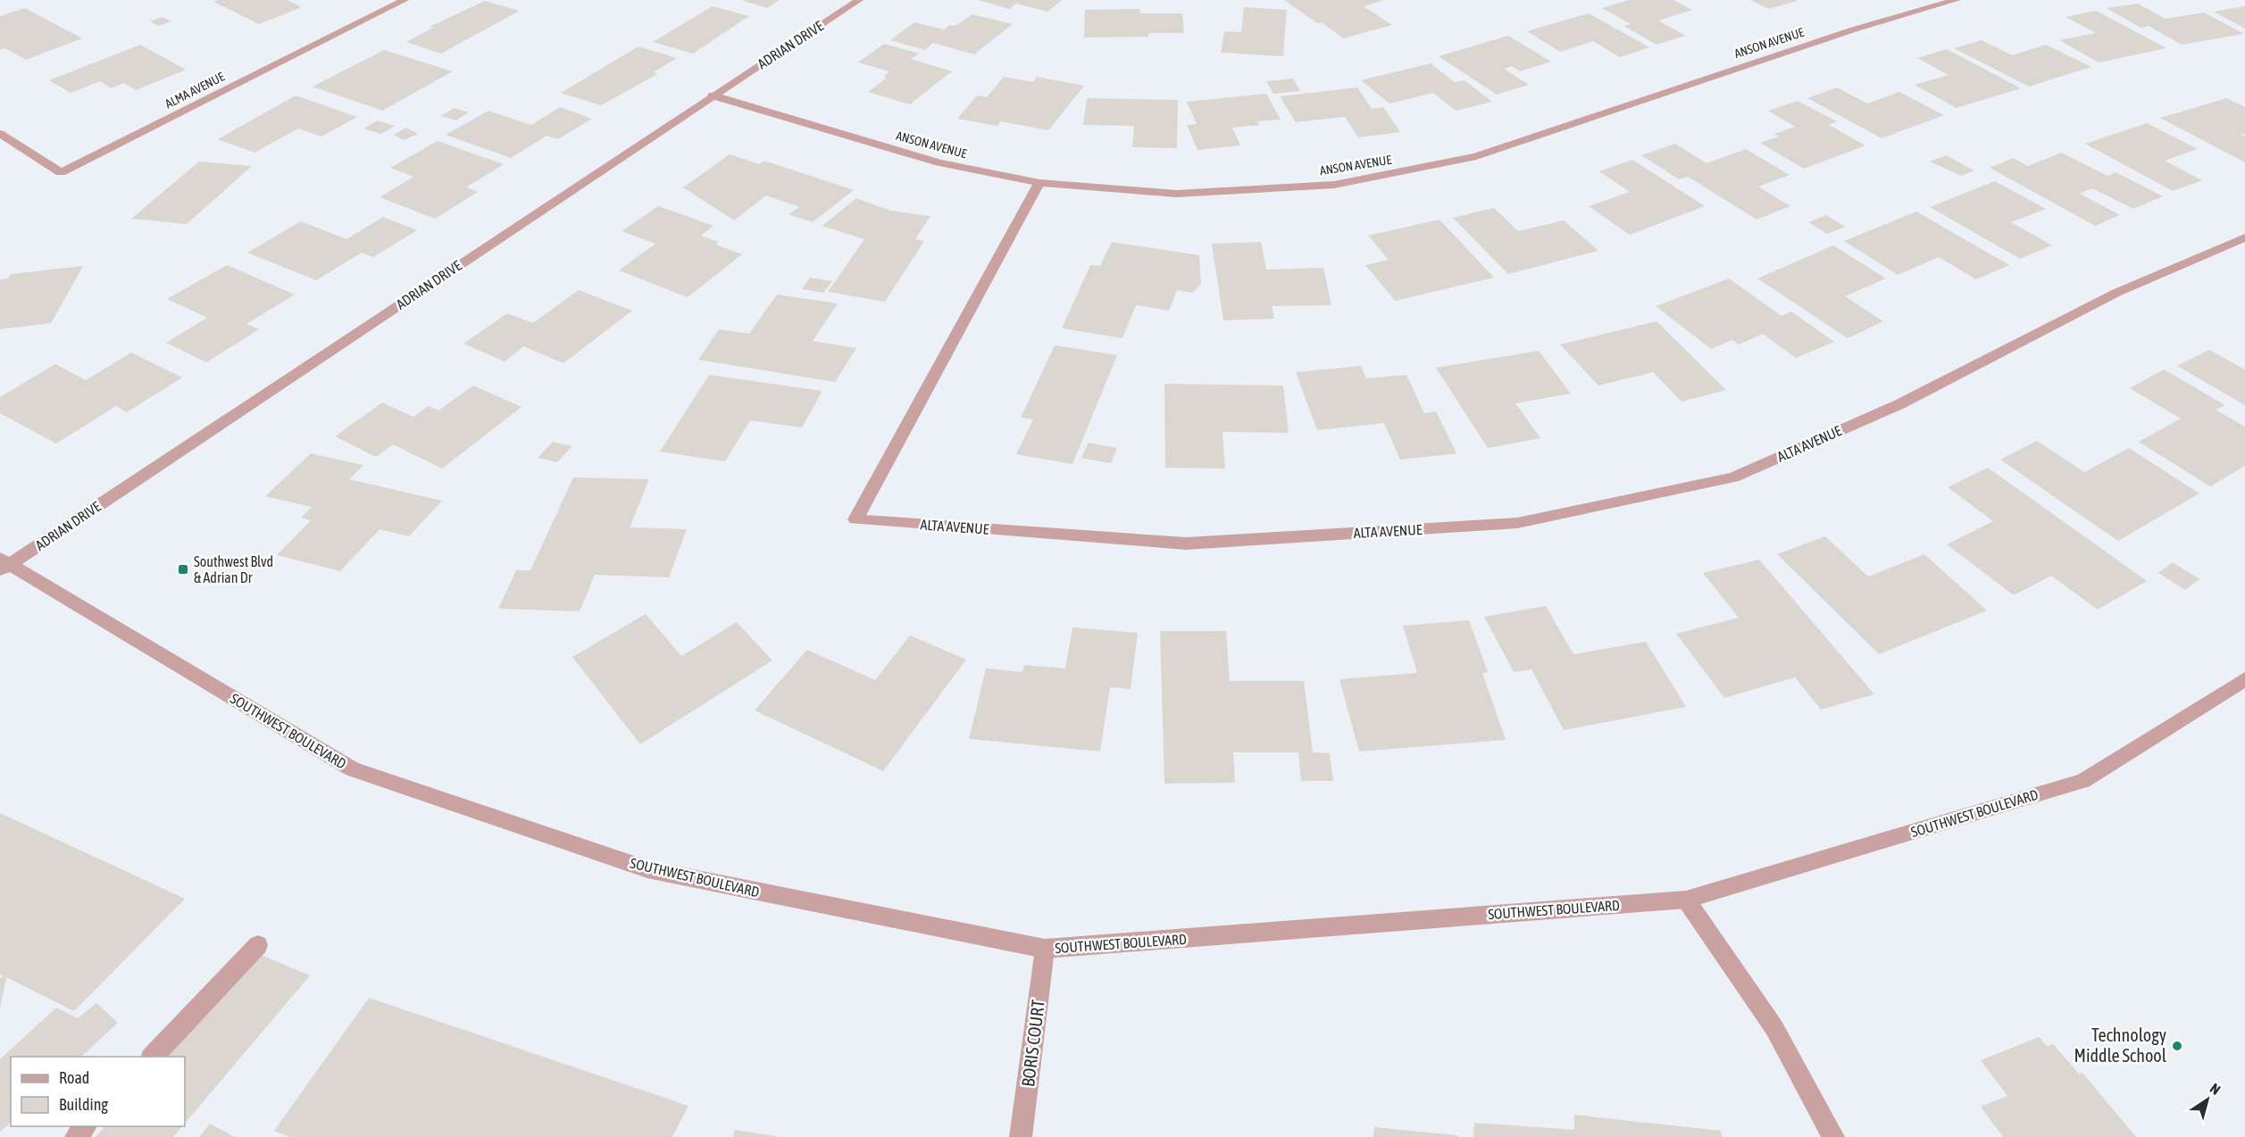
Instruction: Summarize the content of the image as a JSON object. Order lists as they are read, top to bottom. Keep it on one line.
{"streets":{"street":["ANSON AVENUE","ADRIAN DRIVE","ALMA AVENUE","ALTA AVENUE","SOUTHWEST BOULEVARD","BORIS COURT"]},"crossings":[["ANSON AVENUE","ADRIAN DRIVE"],["ANSON AVENUE","ALTA AVENUE"],["ADRIAN DRIVE","SOUTHWEST BOULEVARD"],["SOUTHWEST BOULEVARD","BORIS COURT"]],"places":{"transit":["Southwest Blvd & Adrian Dr"],"other":["Technology Middle School"]},"legend":["Road","Building"],"north":"top right"}
